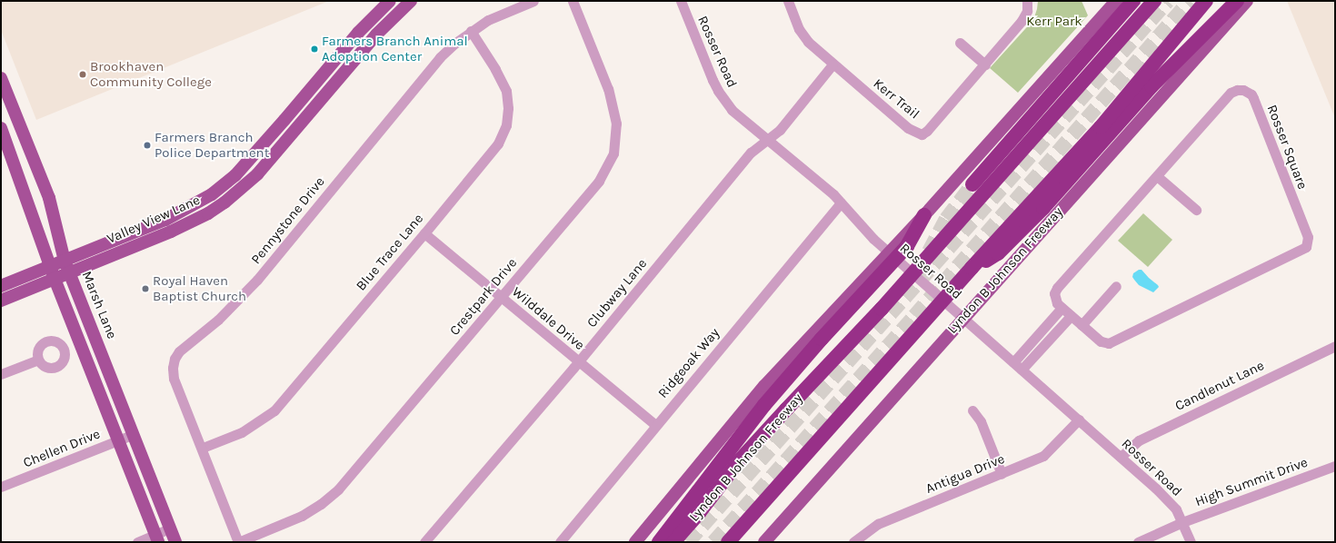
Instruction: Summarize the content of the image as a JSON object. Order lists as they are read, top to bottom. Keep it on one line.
{"streets":{"highway":["Lyndon B Johnson Freeway"],"main road":["Valley View Lane","Marsh Lane"],"street":["Rosser Road","Kerr Trail","Rosser Square","Pennystone Drive","Blue Trace Lane","Clubway Lane","Crestpark Drive","Wilddale Drive","Ridgeoak Way","Candlenut Lane","Chellen Drive","Antigua Drive","High Summit Drive"]},"crossings":[["Rosser Road","Clubway Lane"],["Rosser Road","Ridgeoak Way"],["Rosser Road","Candlenut Lane"],["Rosser Road","Antigua Drive"],["Rosser Road","High Summit Drive"],["Kerr Trail","Clubway Lane"],["Valley View Lane","Marsh Lane"],["Pennystone Drive","Blue Trace Lane"],["Pennystone Drive","Crestpark Drive"],["Blue Trace Lane","Wilddale Drive"],["Clubway Lane","Wilddale Drive"],["Crestpark Drive","Wilddale Drive"],["Marsh Lane","Chellen Drive"],["Wilddale Drive","Ridgeoak Way"]],"parks":["Kerr Park"],"places":["Farmers Branch Animal Adoption Center","Brookhaven Community College","Farmers Branch Police Department","Royal Haven Baptist Church"]}
